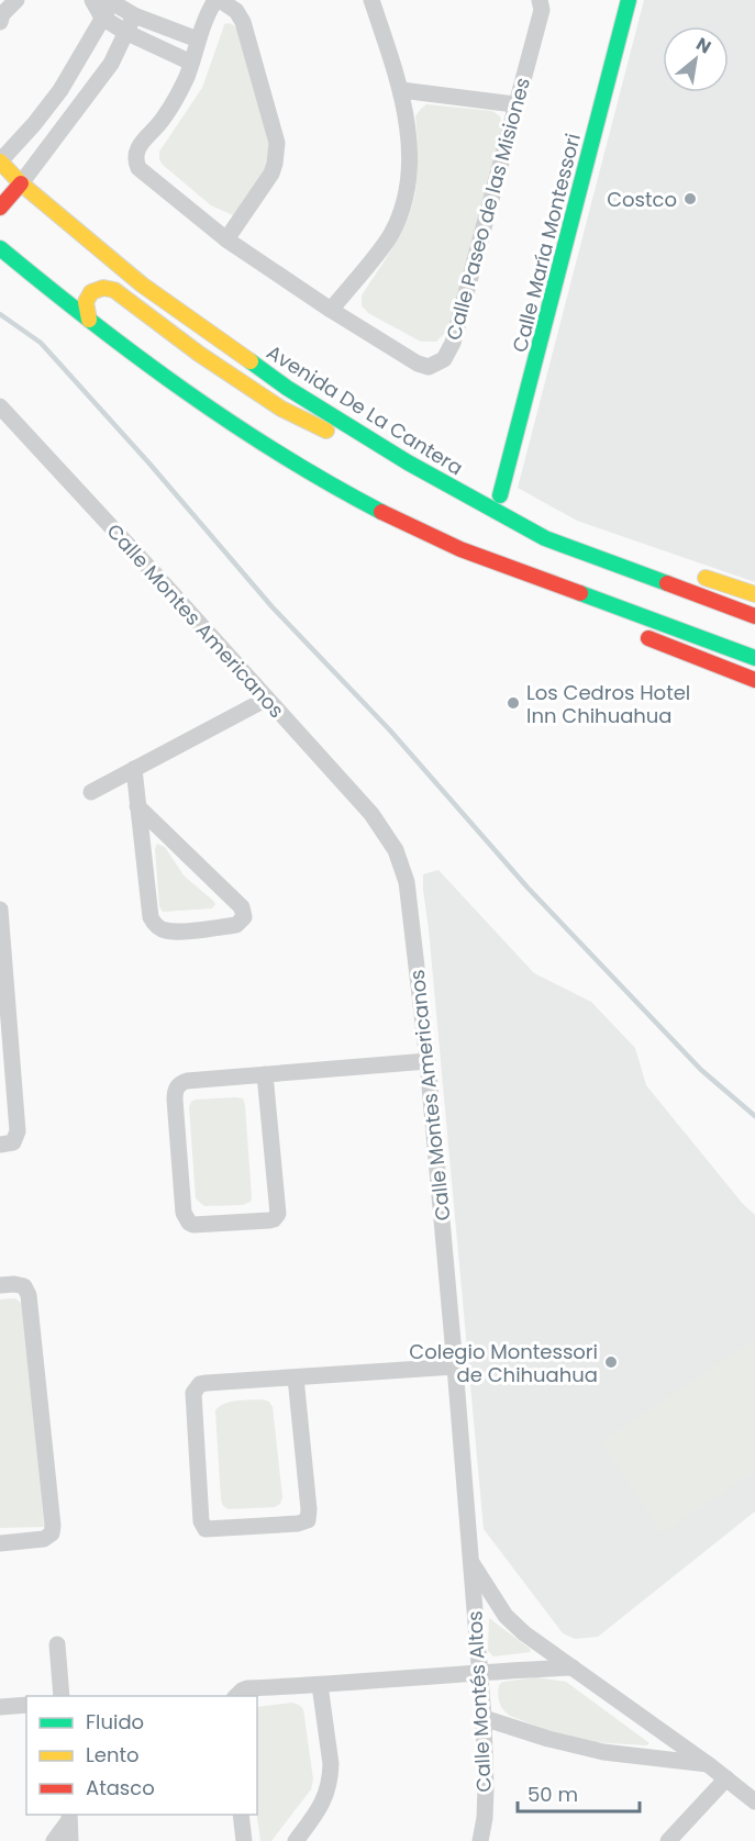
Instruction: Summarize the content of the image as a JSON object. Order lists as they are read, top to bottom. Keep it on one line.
{"streets":{"main road":["Calle María Montessori","Avenida De La Cantera"],"street":["Calle Paseo de las Misiones","Calle Montes Americanos","Calle Montés Altos"]},"crossings":[["Calle María Montessori","Avenida De La Cantera"],["Calle Montes Americanos","Calle Montés Altos"]],"places":["Costco","Los Cedros Hotel Inn Chihuahua","Colegio Montessori de Chihuahua"],"legend":["Fluido","Lento","Atasco"],"scale_bar":"50 m","north":"top right"}
